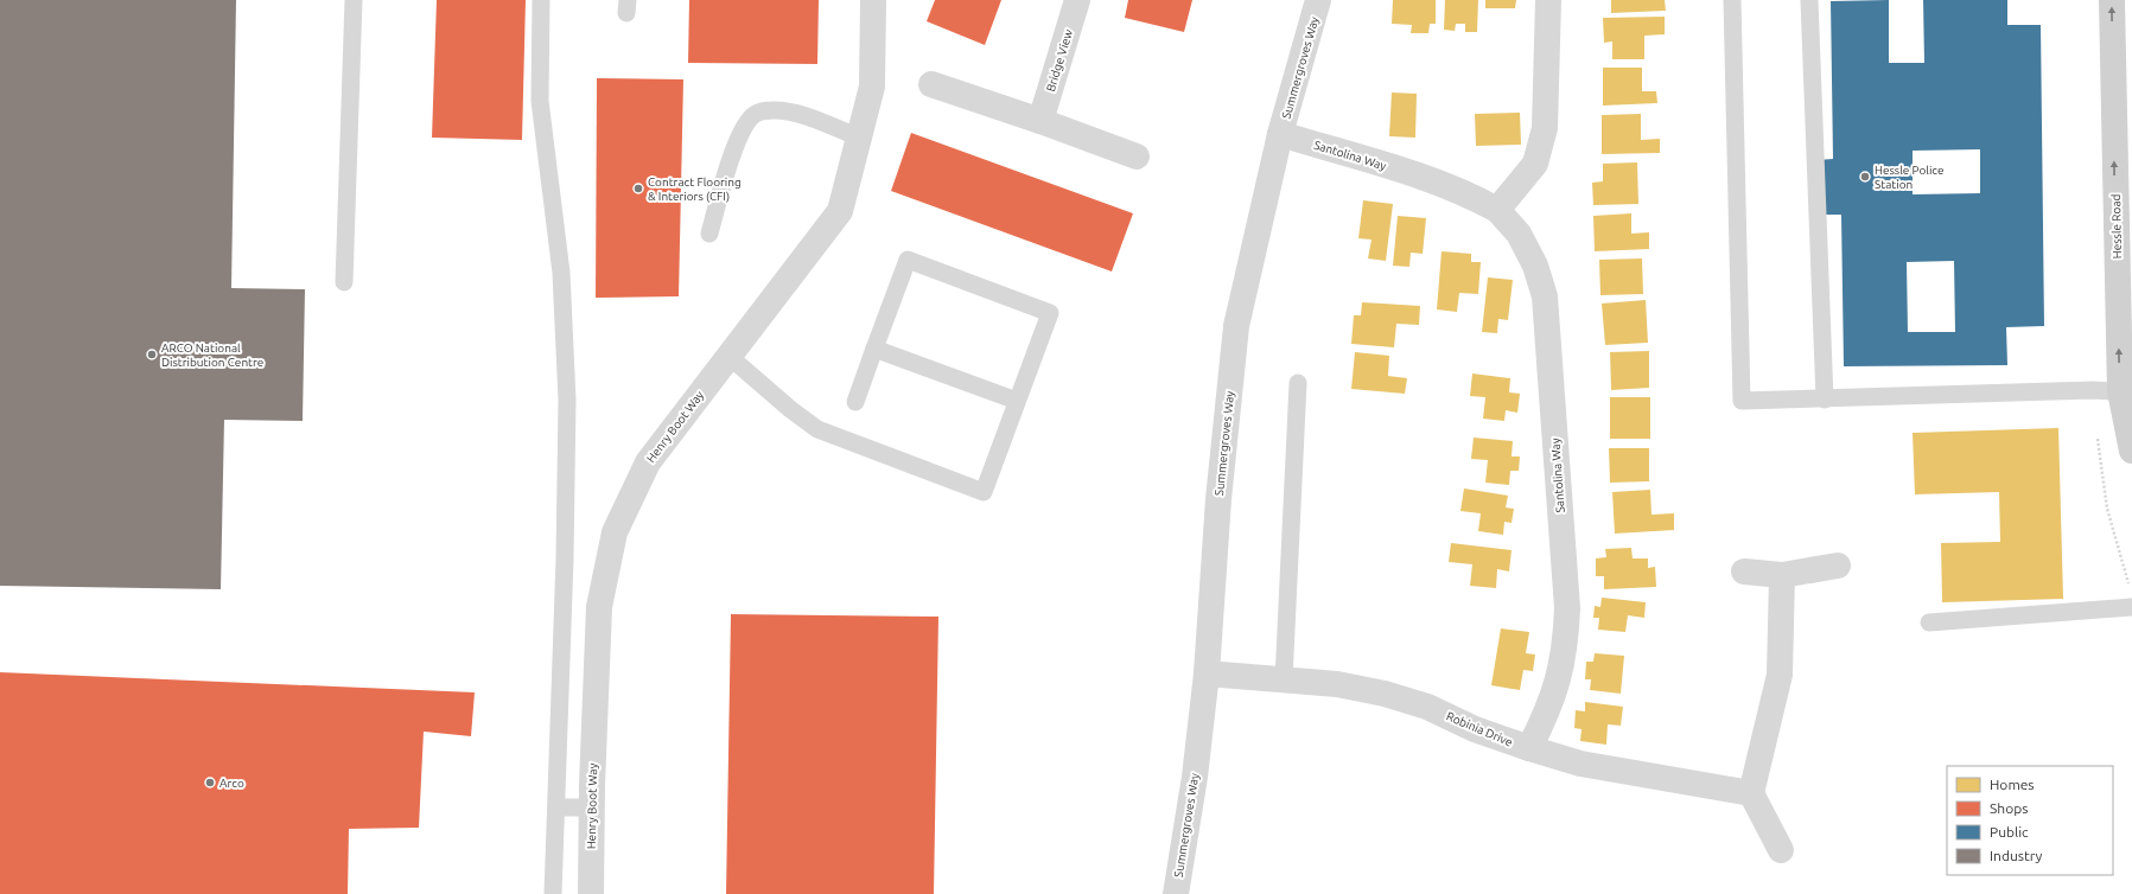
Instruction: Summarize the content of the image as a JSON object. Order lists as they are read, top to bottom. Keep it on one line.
{"streets":{"street":["Bridge View","Summergroves Way","Santolina Way","Hessle Road","Henry Boot Way","Robinia Drive"]},"crossings":[["Summergroves Way","Santolina Way"],["Summergroves Way","Robinia Drive"],["Santolina Way","Robinia Drive"]],"one_way":["Hessle Road"],"places":["Hessle Police Station","Contract Flooring & Interiors (CFI)","ARCO National Distribution Centre","Arco"],"legend":["Homes","Shops","Public","Industry"]}
